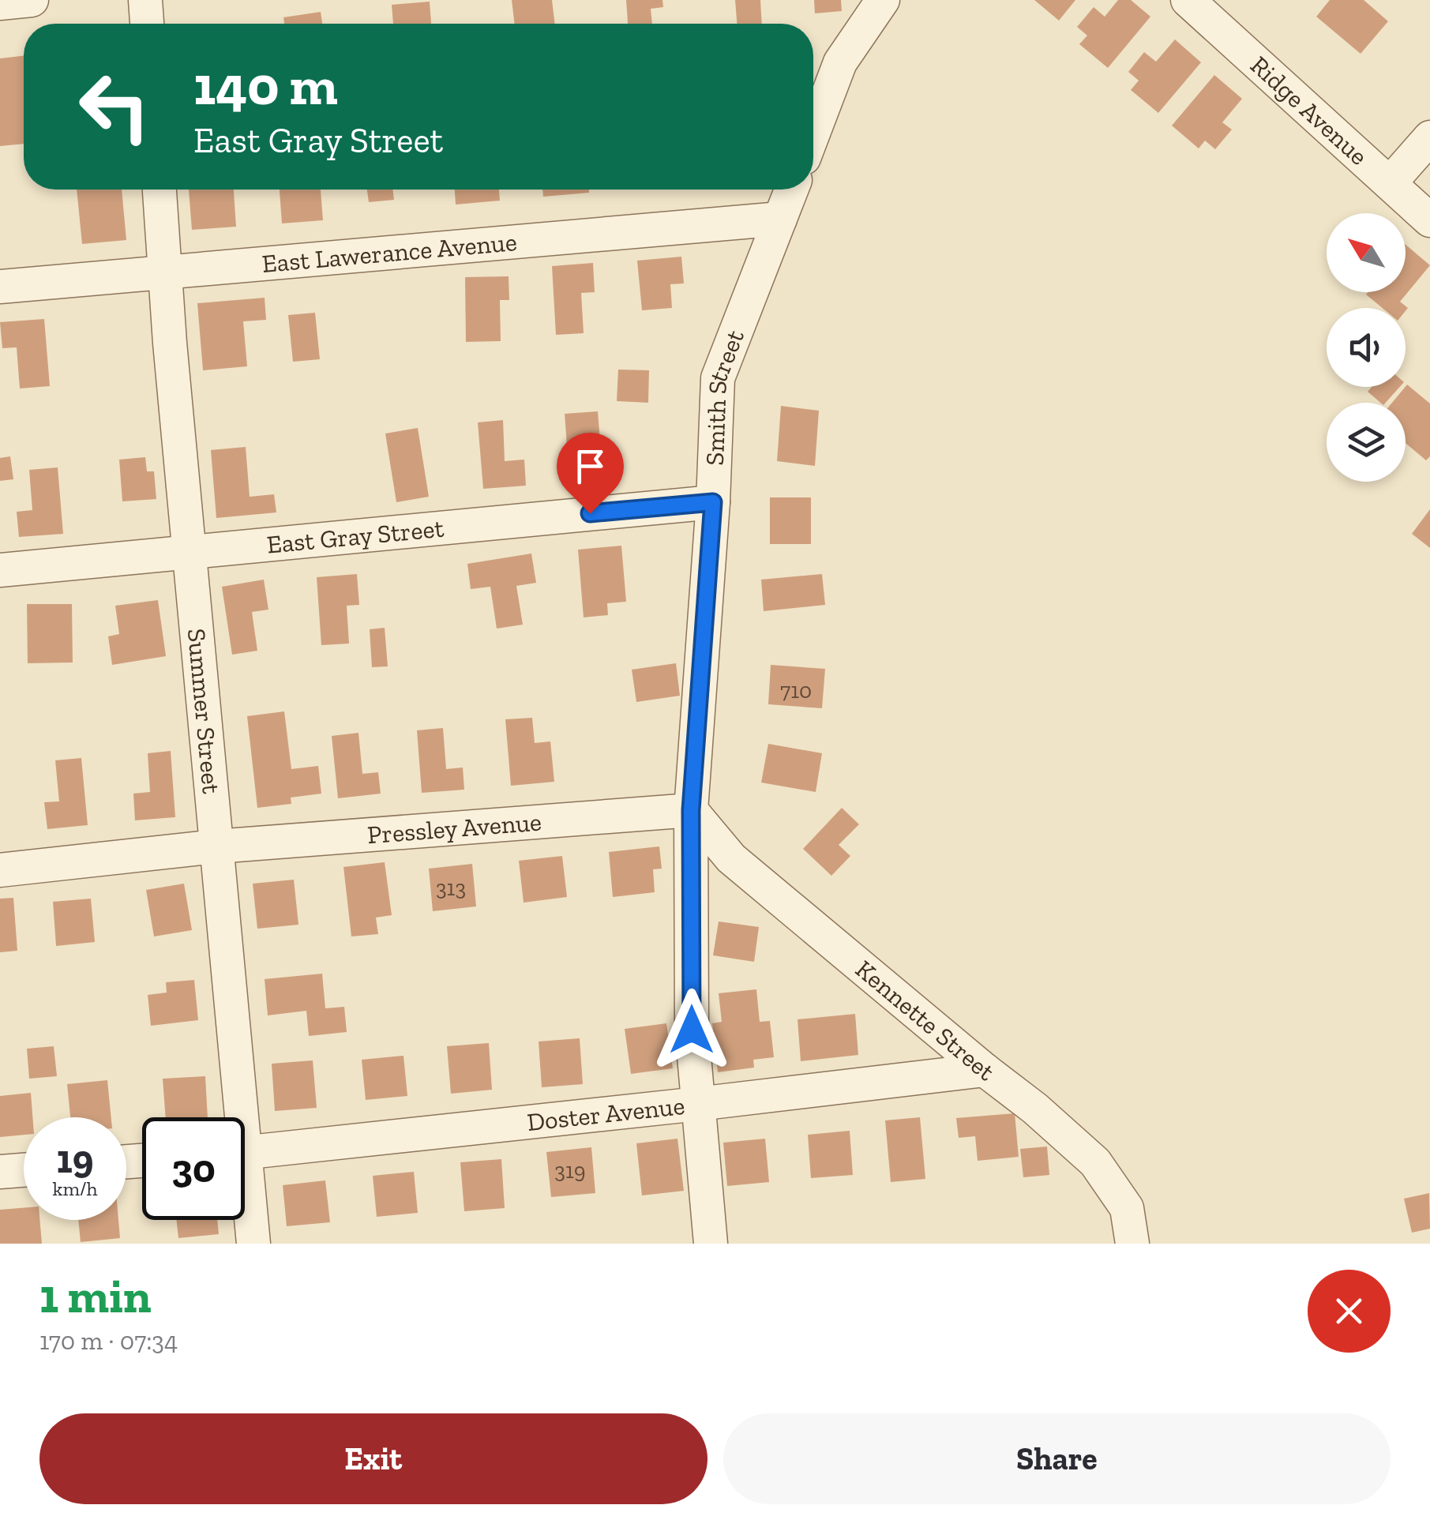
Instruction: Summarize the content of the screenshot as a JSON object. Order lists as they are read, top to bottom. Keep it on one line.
{"streets":{"street":["Ridge Avenue","East Lawerance Avenue","Smith Street","East Gray Street","Summer Street","Pressley Avenue","Kennette Street","Doster Avenue"]},"crossings":[["East Lawerance Avenue","Smith Street"],["East Lawerance Avenue","Summer Street"],["Smith Street","East Gray Street"],["Smith Street","Pressley Avenue"],["Smith Street","Kennette Street"],["Smith Street","Doster Avenue"],["East Gray Street","Summer Street"],["Summer Street","Pressley Avenue"],["Pressley Avenue","Kennette Street"],["Kennette Street","Doster Avenue"]],"house_numbers":["710","313","319"],"north":"top left","page":{"turn":["140 m","East Gray Street"],"speed":"19 km/h","limit":"30","heading":["1 min","170 m · 07:34"],"buttons":["Exit","Share"]}}
